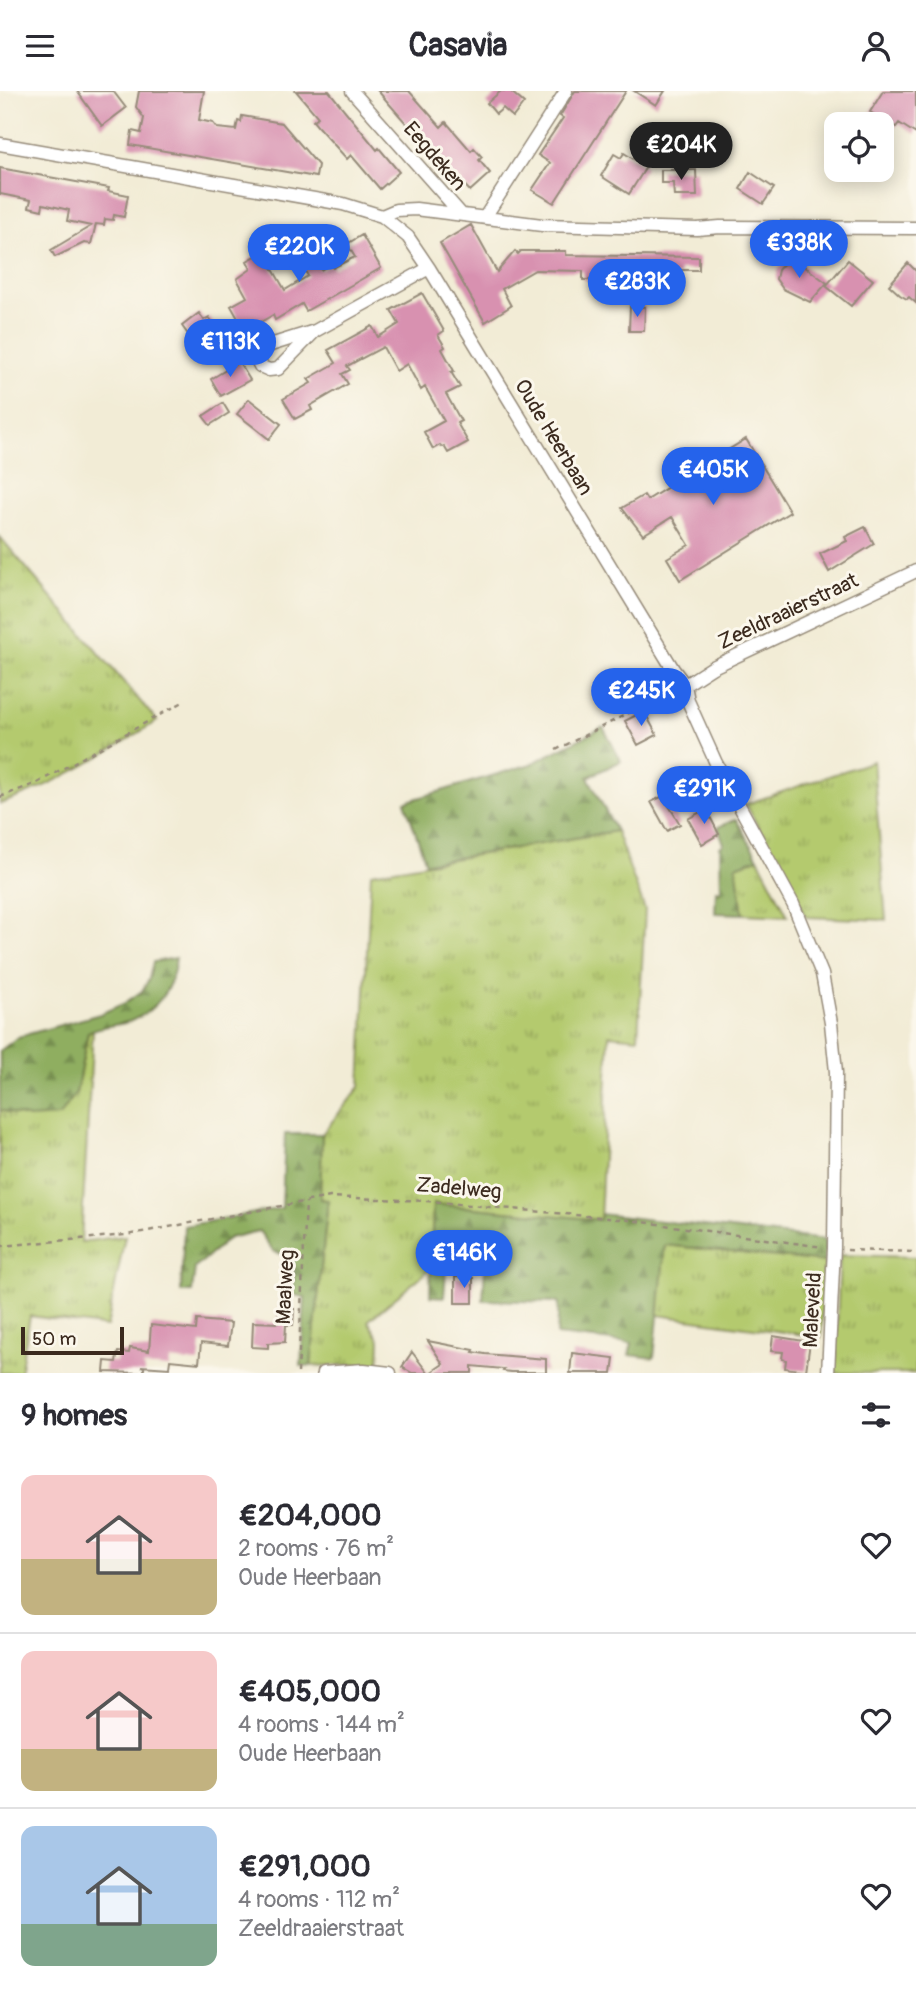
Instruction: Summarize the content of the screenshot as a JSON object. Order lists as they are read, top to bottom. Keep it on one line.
{"streets":{"street":["Eegdeken","Oude Heerbaan","Zeeldraaierstraat","Maleveld"],"path":["Zadelweg","Maalweg"]},"crossings":[["Eegdeken","Oude Heerbaan"],["Oude Heerbaan","Zeeldraaierstraat"],["Zadelweg","Maalweg"],["Zadelweg","Maleveld"]],"scale_bar":"50 m","page":{"header":"Casavia","price":["€204K","€338K","€220K","€283K","€113K","€405K","€245K","€291K","€146K"],"scale":"50 m","heading":"9 homes","list":[{"name":"€204,000","note":"2 rooms · 76 m² · Oude Heerbaan"},{"name":"€405,000","note":"4 rooms · 144 m² · Oude Heerbaan"},{"name":"€291,000","note":"4 rooms · 112 m² · Zeeldraaierstraat"}]}}
